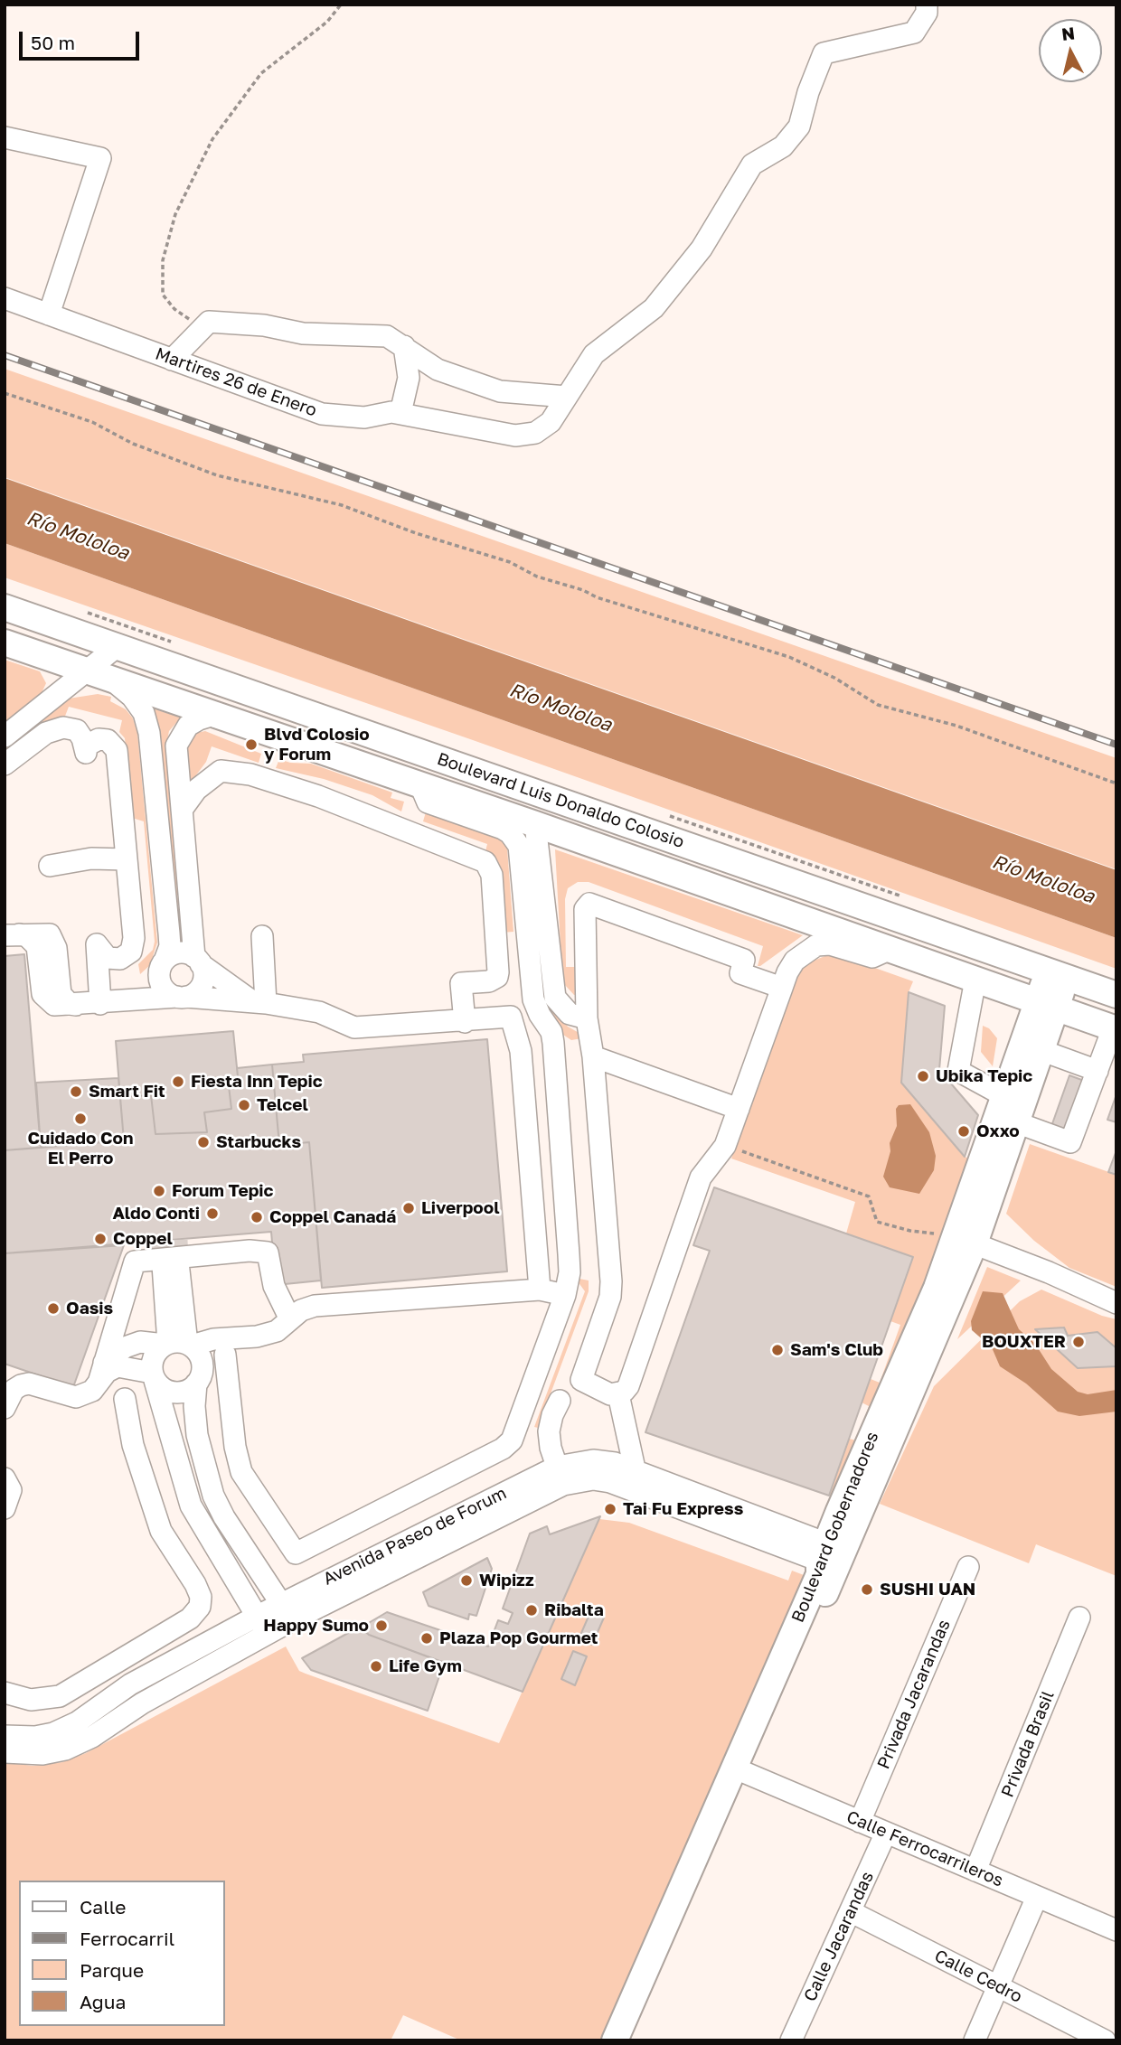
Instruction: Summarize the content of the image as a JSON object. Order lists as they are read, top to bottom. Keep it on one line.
{"streets":{"main road":["Boulevard Luis Donaldo Colosio","Boulevard Gobernadores"],"street":["Martires 26 de Enero","Avenida Paseo de Forum","Privada Jacarandas","Privada Brasil","Calle Ferrocarrileros","Calle Jacarandas","Calle Cedro"]},"crossings":[["Boulevard Luis Donaldo Colosio","Boulevard Gobernadores"],["Boulevard Gobernadores","Avenida Paseo de Forum"],["Boulevard Gobernadores","Calle Ferrocarrileros"],["Privada Jacarandas","Calle Ferrocarrileros"],["Privada Brasil","Calle Ferrocarrileros"],["Calle Ferrocarrileros","Calle Jacarandas"],["Calle Jacarandas","Calle Cedro"]],"water":["Río Mololoa"],"places":["Blvd Colosio y Forum","Ubika Tepic","Fiesta Inn Tepic","Smart Fit","Telcel","Cuidado Con El Perro","Oxxo","Starbucks","Forum Tepic","Liverpool","Aldo Conti","Coppel Canadá","Coppel","Oasis","BOUXTER","Sam's Club","Tai Fu Express","Wipizz","SUSHI UAN","Ribalta","Happy Sumo","Plaza Pop Gourmet","Life Gym"],"legend":["Calle","Ferrocarril","Parque","Agua"],"scale_bar":"50 m","north":"top"}
